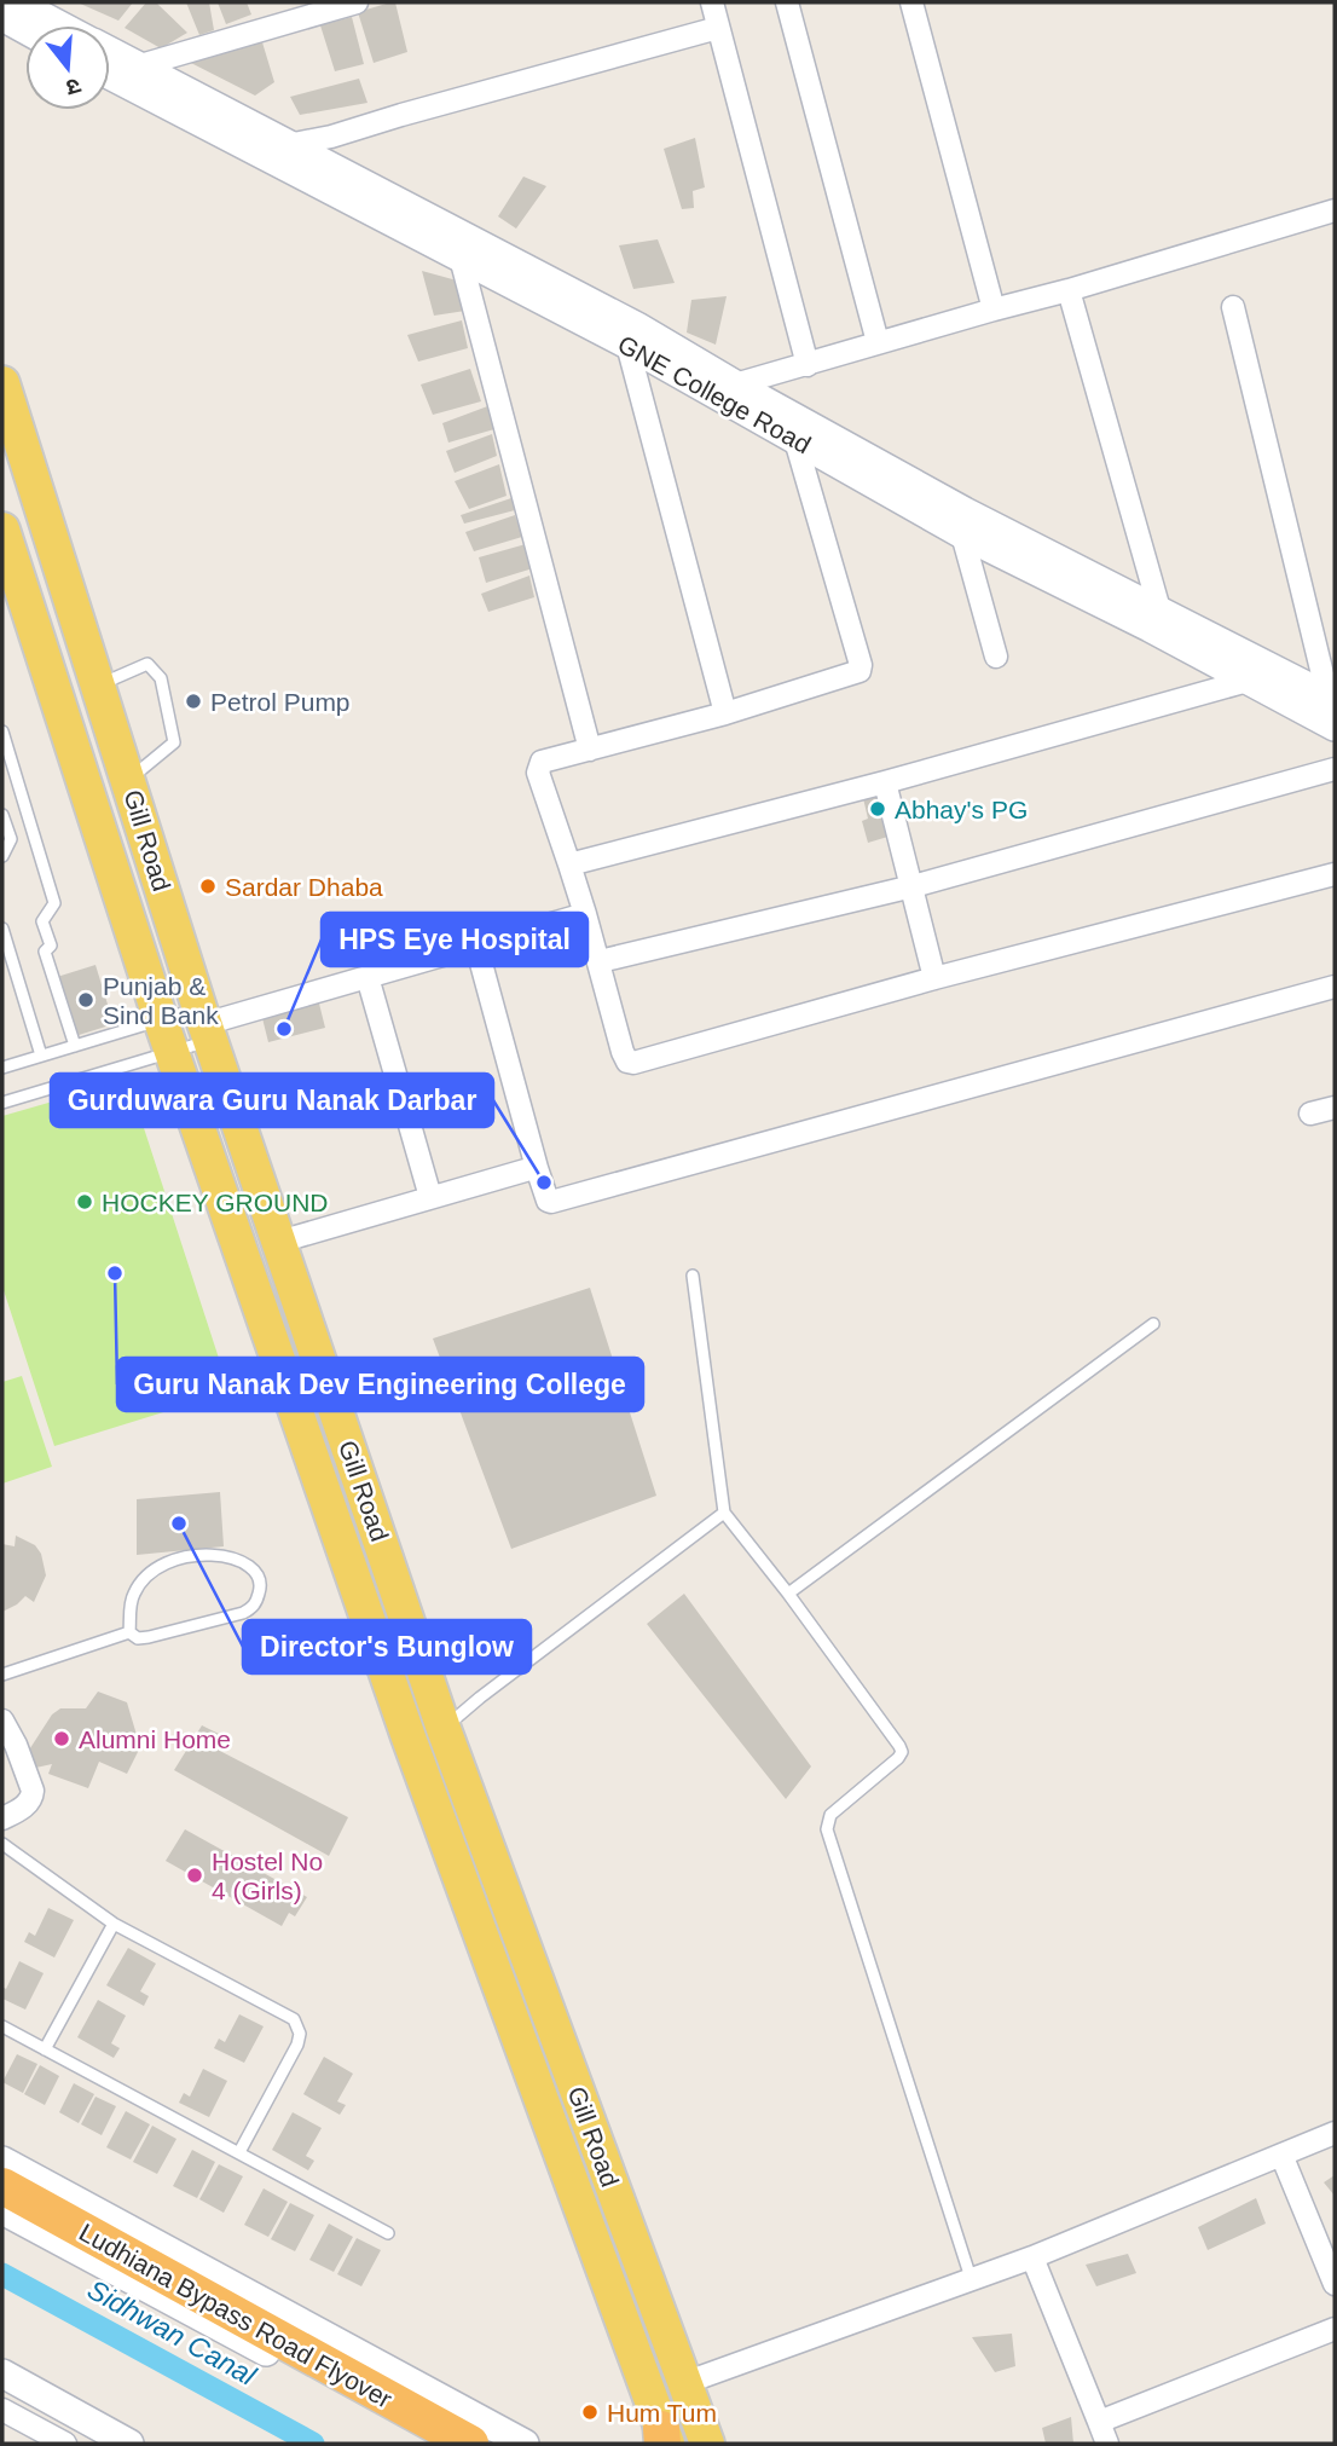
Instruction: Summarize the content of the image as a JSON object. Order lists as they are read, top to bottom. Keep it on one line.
{"streets":{"highway":["Ludhiana Bypass Road Flyover"],"main road":["Gill Road"],"street":["GNE College Road"]},"water":["Sidhwan Canal"],"places":["Petrol Pump","Abhay's PG","Sardar Dhaba","Punjab & Sind Bank","HPS Eye Hospital","Gurduwara Guru Nanak Darbar","HOCKEY GROUND","Guru Nanak Dev Engineering College","Director's Bunglow","Alumni Home","Hostel No 4 (Girls)","Hum Tum"],"north":"bottom"}
